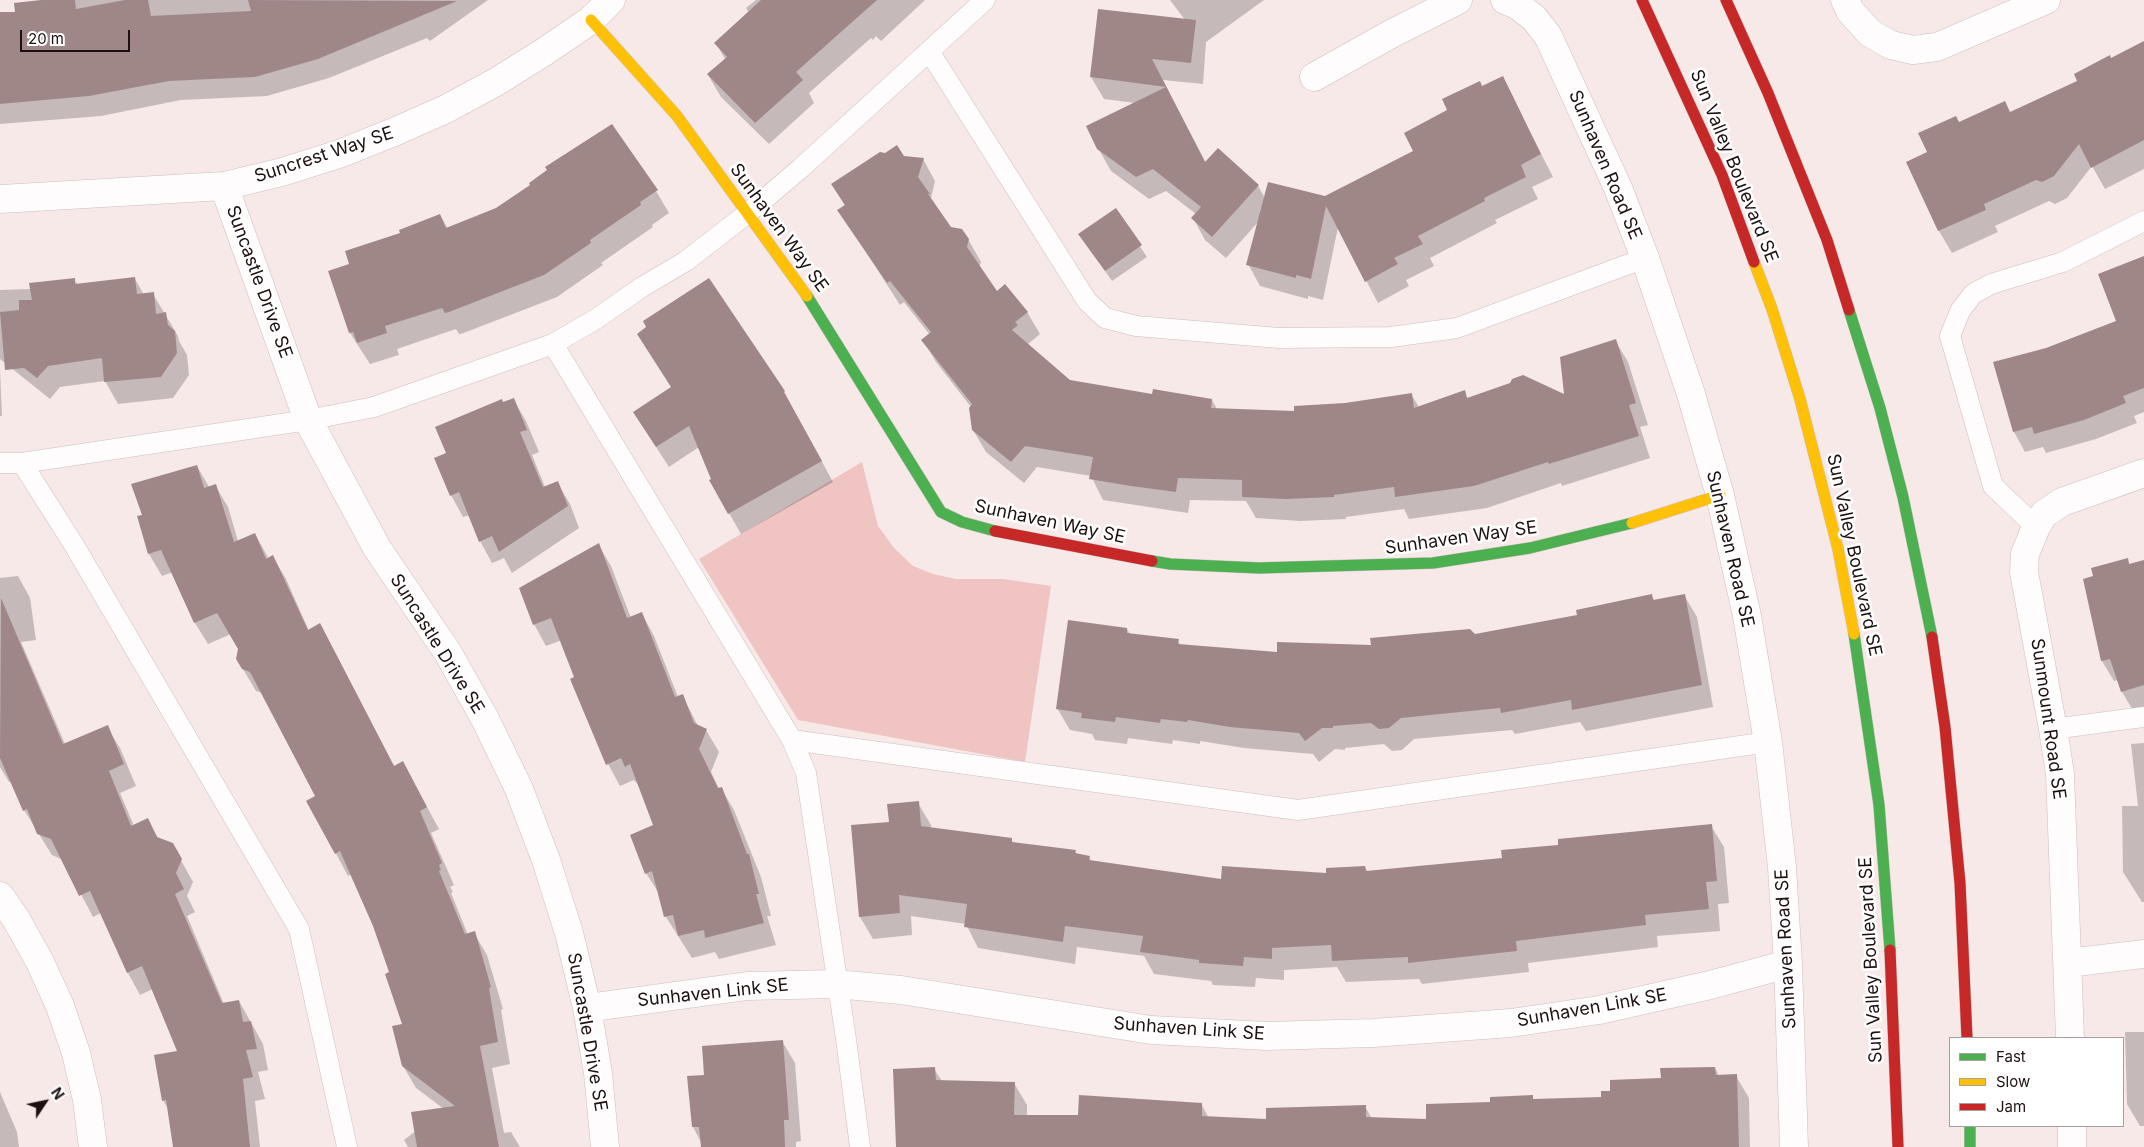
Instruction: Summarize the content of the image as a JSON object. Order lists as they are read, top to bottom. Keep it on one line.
{"streets":{"main road":["Sun Valley Boulevard SE","Sunhaven Way SE"],"street":["Suncrest Way SE","Sunhaven Road SE","Suncastle Drive SE","Sunmount Road SE","Sunhaven Link SE"]},"crossings":[["Suncrest Way SE","Sunhaven Way SE"],["Suncrest Way SE","Suncastle Drive SE"],["Sunhaven Road SE","Sunhaven Way SE"],["Sunhaven Road SE","Sunhaven Link SE"],["Suncastle Drive SE","Sunhaven Link SE"]],"legend":["Fast","Slow","Jam"],"scale_bar":"20 m","north":"top right"}
